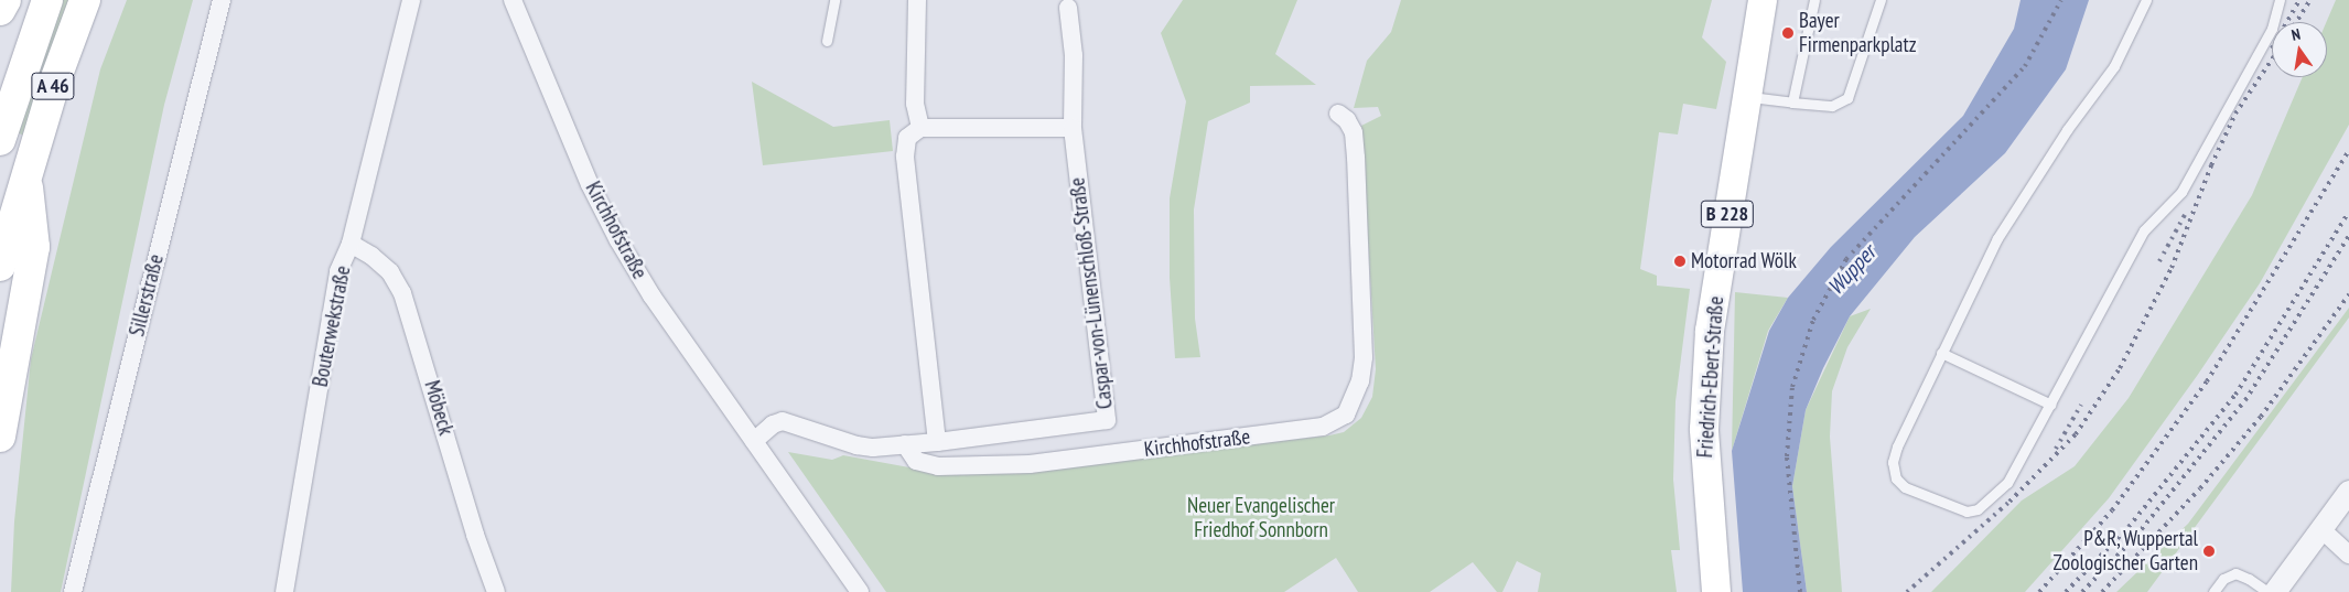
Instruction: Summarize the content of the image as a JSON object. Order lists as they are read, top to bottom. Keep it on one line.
{"streets":{"highway":["A 46"],"main road":["B 228","Friedrich-Ebert-Straße"],"street":["Kirchhofstraße","Caspar-von-Lünenschloß-Straße","Sillerstraße","Bouterwekstraße","Möbeck"]},"crossings":[["Kirchhofstraße","Caspar-von-Lünenschloß-Straße"],["Bouterwekstraße","Möbeck"]],"water":["Wupper"],"parks":["Neuer Evangelischer Friedhof Sonnborn"],"places":["Bayer Firmenparkplatz","Motorrad Wölk","P&R, Wuppertal Zoologischer Garten"],"north":"top"}
